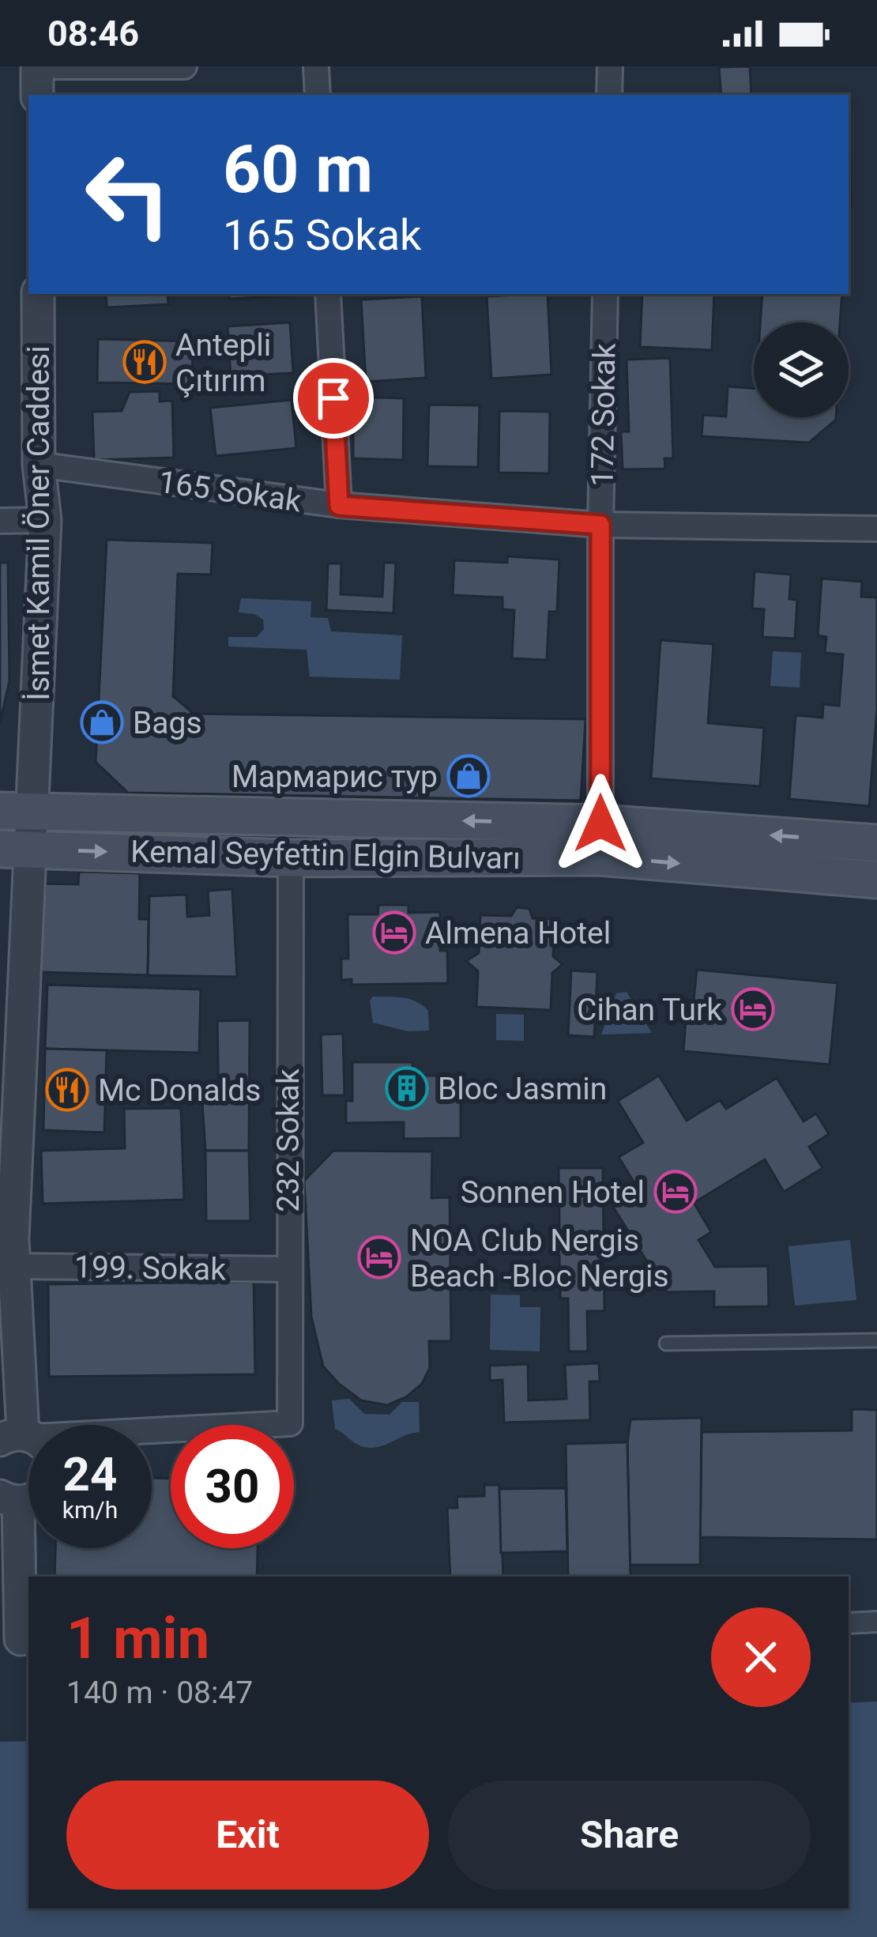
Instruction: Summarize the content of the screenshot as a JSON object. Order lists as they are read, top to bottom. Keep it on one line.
{"streets":{"main road":["Kemal Seyfettin Elgin Bulvarı"],"street":["172 Sokak","165 Sokak","İsmet Kamil Öner Caddesi","232 Sokak","199. Sokak"]},"crossings":[["172 Sokak","165 Sokak"],["165 Sokak","İsmet Kamil Öner Caddesi"],["İsmet Kamil Öner Caddesi","Kemal Seyfettin Elgin Bulvarı"],["İsmet Kamil Öner Caddesi","232 Sokak"],["İsmet Kamil Öner Caddesi","199. Sokak"],["Kemal Seyfettin Elgin Bulvarı","232 Sokak"],["232 Sokak","199. Sokak"]],"places":{"restaurant":["Antepli Çıtırım","Mc Donalds"],"shop":["Bags","Мармарис тур"],"hotel":["Almena Hotel","Cihan Turk","Sonnen Hotel","NOA Club Nergis Beach -Bloc Nergis"],"building":["Bloc Jasmin"]},"page":{"status":"08:46","turn":["60 m","165 Sokak"],"speed":"24 km/h","limit":"30","heading":["1 min","140 m · 08:47"],"buttons":["Exit","Share"]}}
